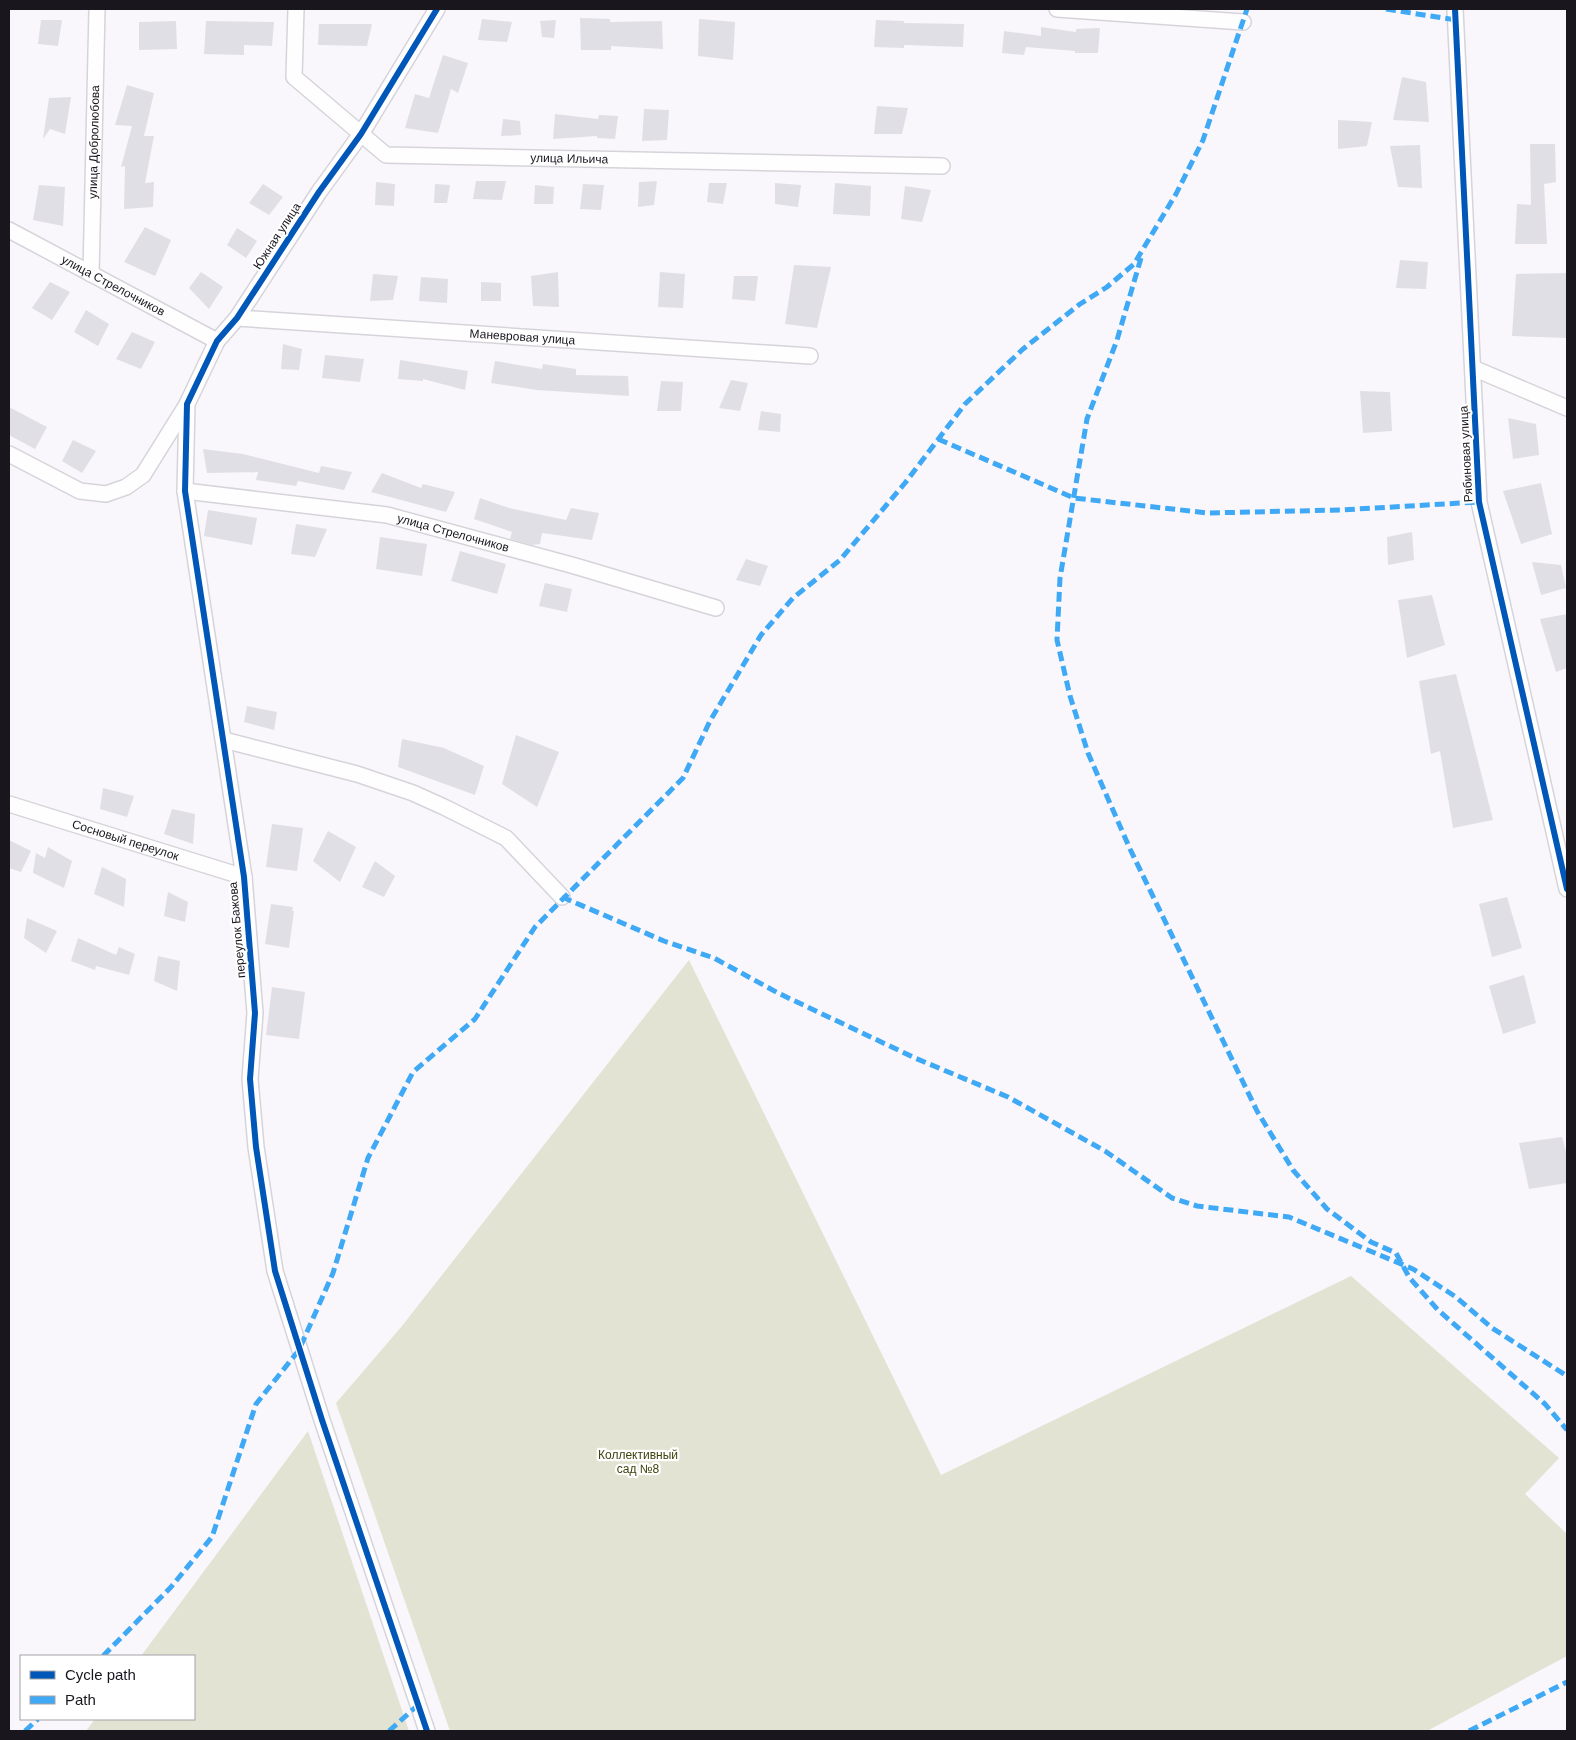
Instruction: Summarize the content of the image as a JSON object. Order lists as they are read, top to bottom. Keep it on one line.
{"streets":{"street":["улица Добролюбова","улица Ильича","Южная улица","улица Стрелочников","Маневровая улица","Рябиновая улица","Сосновый переулок","переулок Бажова"]},"crossings":[["улица Добролюбова","улица Стрелочников"],["улица Ильича","Южная улица"],["Южная улица","улица Стрелочников"],["Южная улица","Маневровая улица"],["Южная улица","переулок Бажова"],["улица Стрелочников","переулок Бажова"],["Сосновый переулок","переулок Бажова"]],"parks":["Коллективный сад №8"],"legend":["Cycle path","Path"]}
